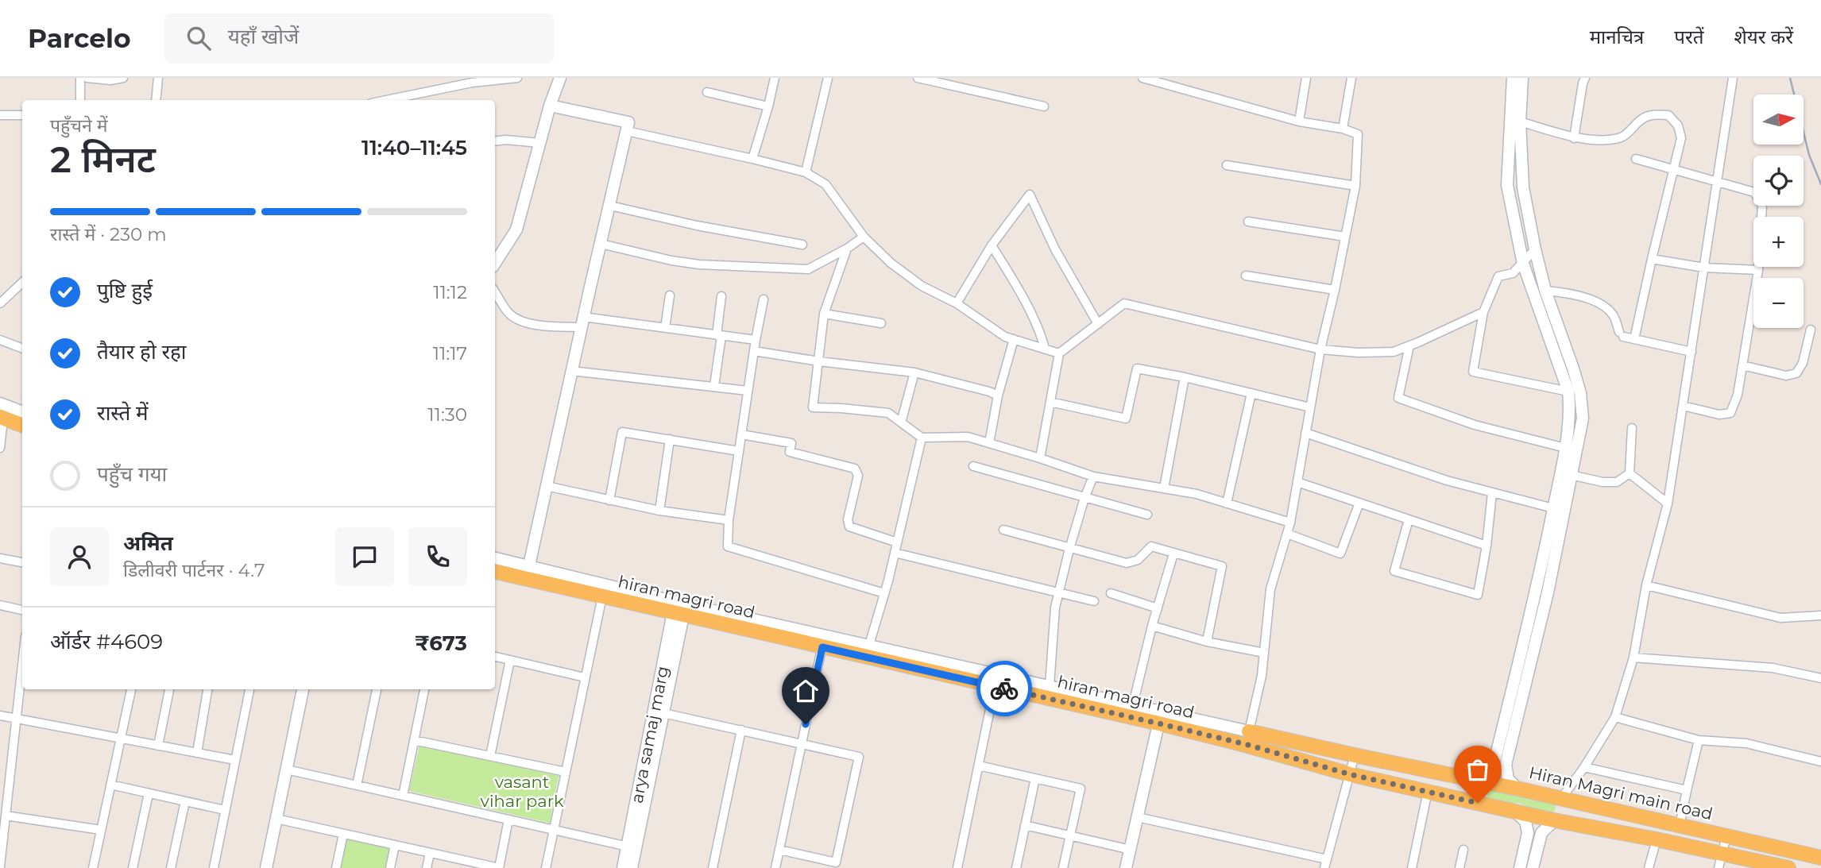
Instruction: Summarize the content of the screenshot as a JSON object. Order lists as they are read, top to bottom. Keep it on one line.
{"streets":{"main road":["hiran magri road","Hiran Magri main road"],"street":["arya samaj marg"]},"crossings":[["hiran magri road","arya samaj marg"]],"parks":["vasant vihar park"],"north":"right","page":{"header":"Parcelo","search":"यहाँ खोजें","nav":["मानचित्र","परतें","शेयर करें"],"map_buttons":["+","−"],"heading":["2 मिनट","पहुँचने में","11:40–11:45"],"panel":["अमित","डिलीवरी पार्टनर · 4.7","ऑर्डर #4609","₹673"],"bar":"रास्ते में · 230 m","list":[["पुष्टि हुई","11:12"],["तैयार हो रहा","11:17"],["रास्ते में","11:30"],"पहुँच गया"]}}
